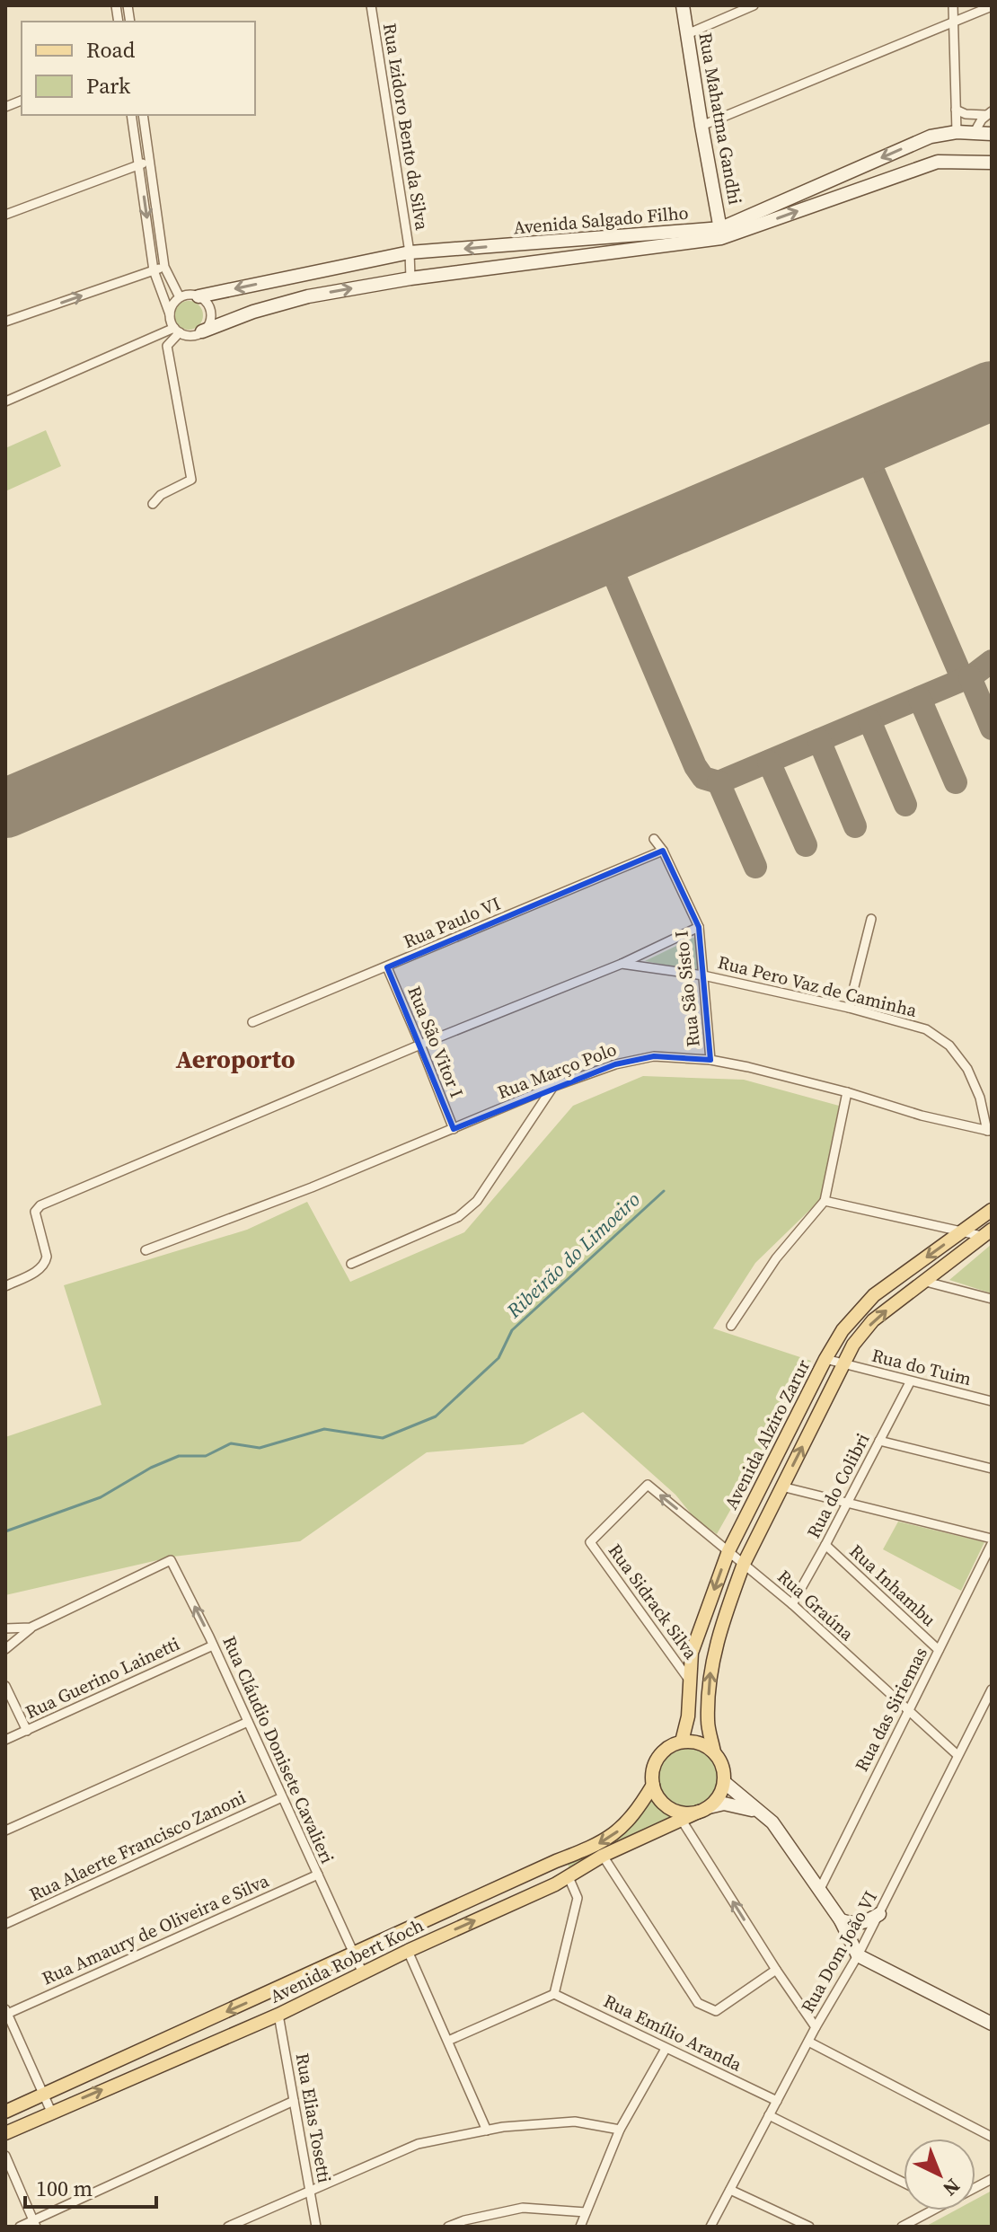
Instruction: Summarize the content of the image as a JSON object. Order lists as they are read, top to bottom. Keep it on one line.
{"streets":{"main road":["Avenida Alziro Zarur","Avenida Robert Koch"],"street":["Rua Mahatma Gandhi","Rua Izidoro Bento da Silva","Avenida Salgado Filho","Rua Paulo VI","Rua Pero Vaz de Caminha","Rua São Sisto I","Rua São Vitor I","Rua Março Polo","Rua do Tuim","Rua do Colibri","Rua Inhambu","Rua Sidrack Silva","Rua Graúna","Rua Guerino Lainetti","Rua das Siriemas","Rua Cláudio Donisete Cavalieri","Rua Alaerte Francisco Zanoni","Rua Amaury de Oliveira e Silva","Rua Dom João VI","Rua Emílio Aranda","Rua Elias Tosetti"]},"crossings":[["Rua Mahatma Gandhi","Avenida Salgado Filho"],["Rua Izidoro Bento da Silva","Avenida Salgado Filho"],["Rua Paulo VI","Rua São Sisto I"],["Rua Paulo VI","Rua São Vitor I"],["Rua Pero Vaz de Caminha","Rua São Sisto I"],["Rua Pero Vaz de Caminha","Rua Março Polo"],["Rua São Sisto I","Rua Março Polo"],["Rua São Vitor I","Rua Março Polo"],["Rua do Tuim","Avenida Alziro Zarur"],["Rua do Tuim","Rua do Colibri"],["Avenida Alziro Zarur","Rua Sidrack Silva"],["Avenida Alziro Zarur","Rua Graúna"],["Avenida Alziro Zarur","Avenida Robert Koch"],["Rua do Colibri","Rua Inhambu"],["Rua do Colibri","Rua Graúna"],["Rua Inhambu","Rua das Siriemas"],["Rua Sidrack Silva","Rua Graúna"],["Rua Graúna","Rua das Siriemas"],["Rua Graúna","Rua Dom João VI"],["Rua Guerino Lainetti","Rua Cláudio Donisete Cavalieri"],["Rua Cláudio Donisete Cavalieri","Rua Alaerte Francisco Zanoni"],["Rua Cláudio Donisete Cavalieri","Rua Amaury de Oliveira e Silva"],["Rua Cláudio Donisete Cavalieri","Avenida Robert Koch"],["Rua Dom João VI","Rua Emílio Aranda"],["Avenida Robert Koch","Rua Elias Tosetti"]],"districts":["Aeroporto"],"water":["Ribeirão do Limoeiro"],"legend":["Road","Park"],"scale_bar":"100 m","north":"bottom right"}
